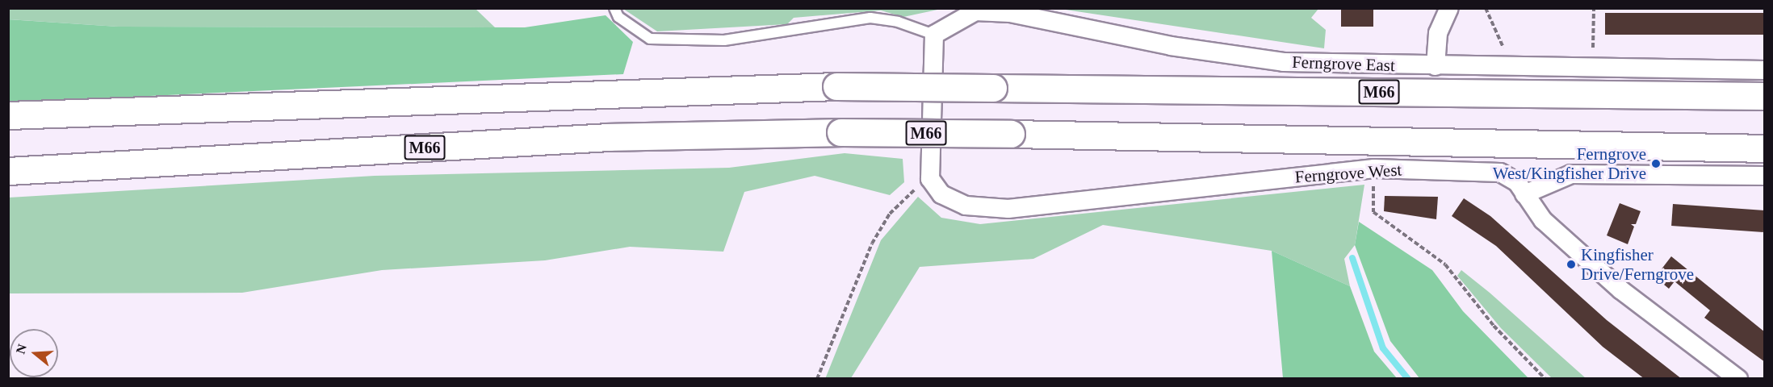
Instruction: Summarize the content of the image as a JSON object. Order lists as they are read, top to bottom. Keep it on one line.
{"streets":{"highway":["M66"],"street":["Ferngrove East","Ferngrove West"]},"places":["Ferngrove West/Kingfisher Drive","Kingfisher Drive/Ferngrove"],"north":"left"}
